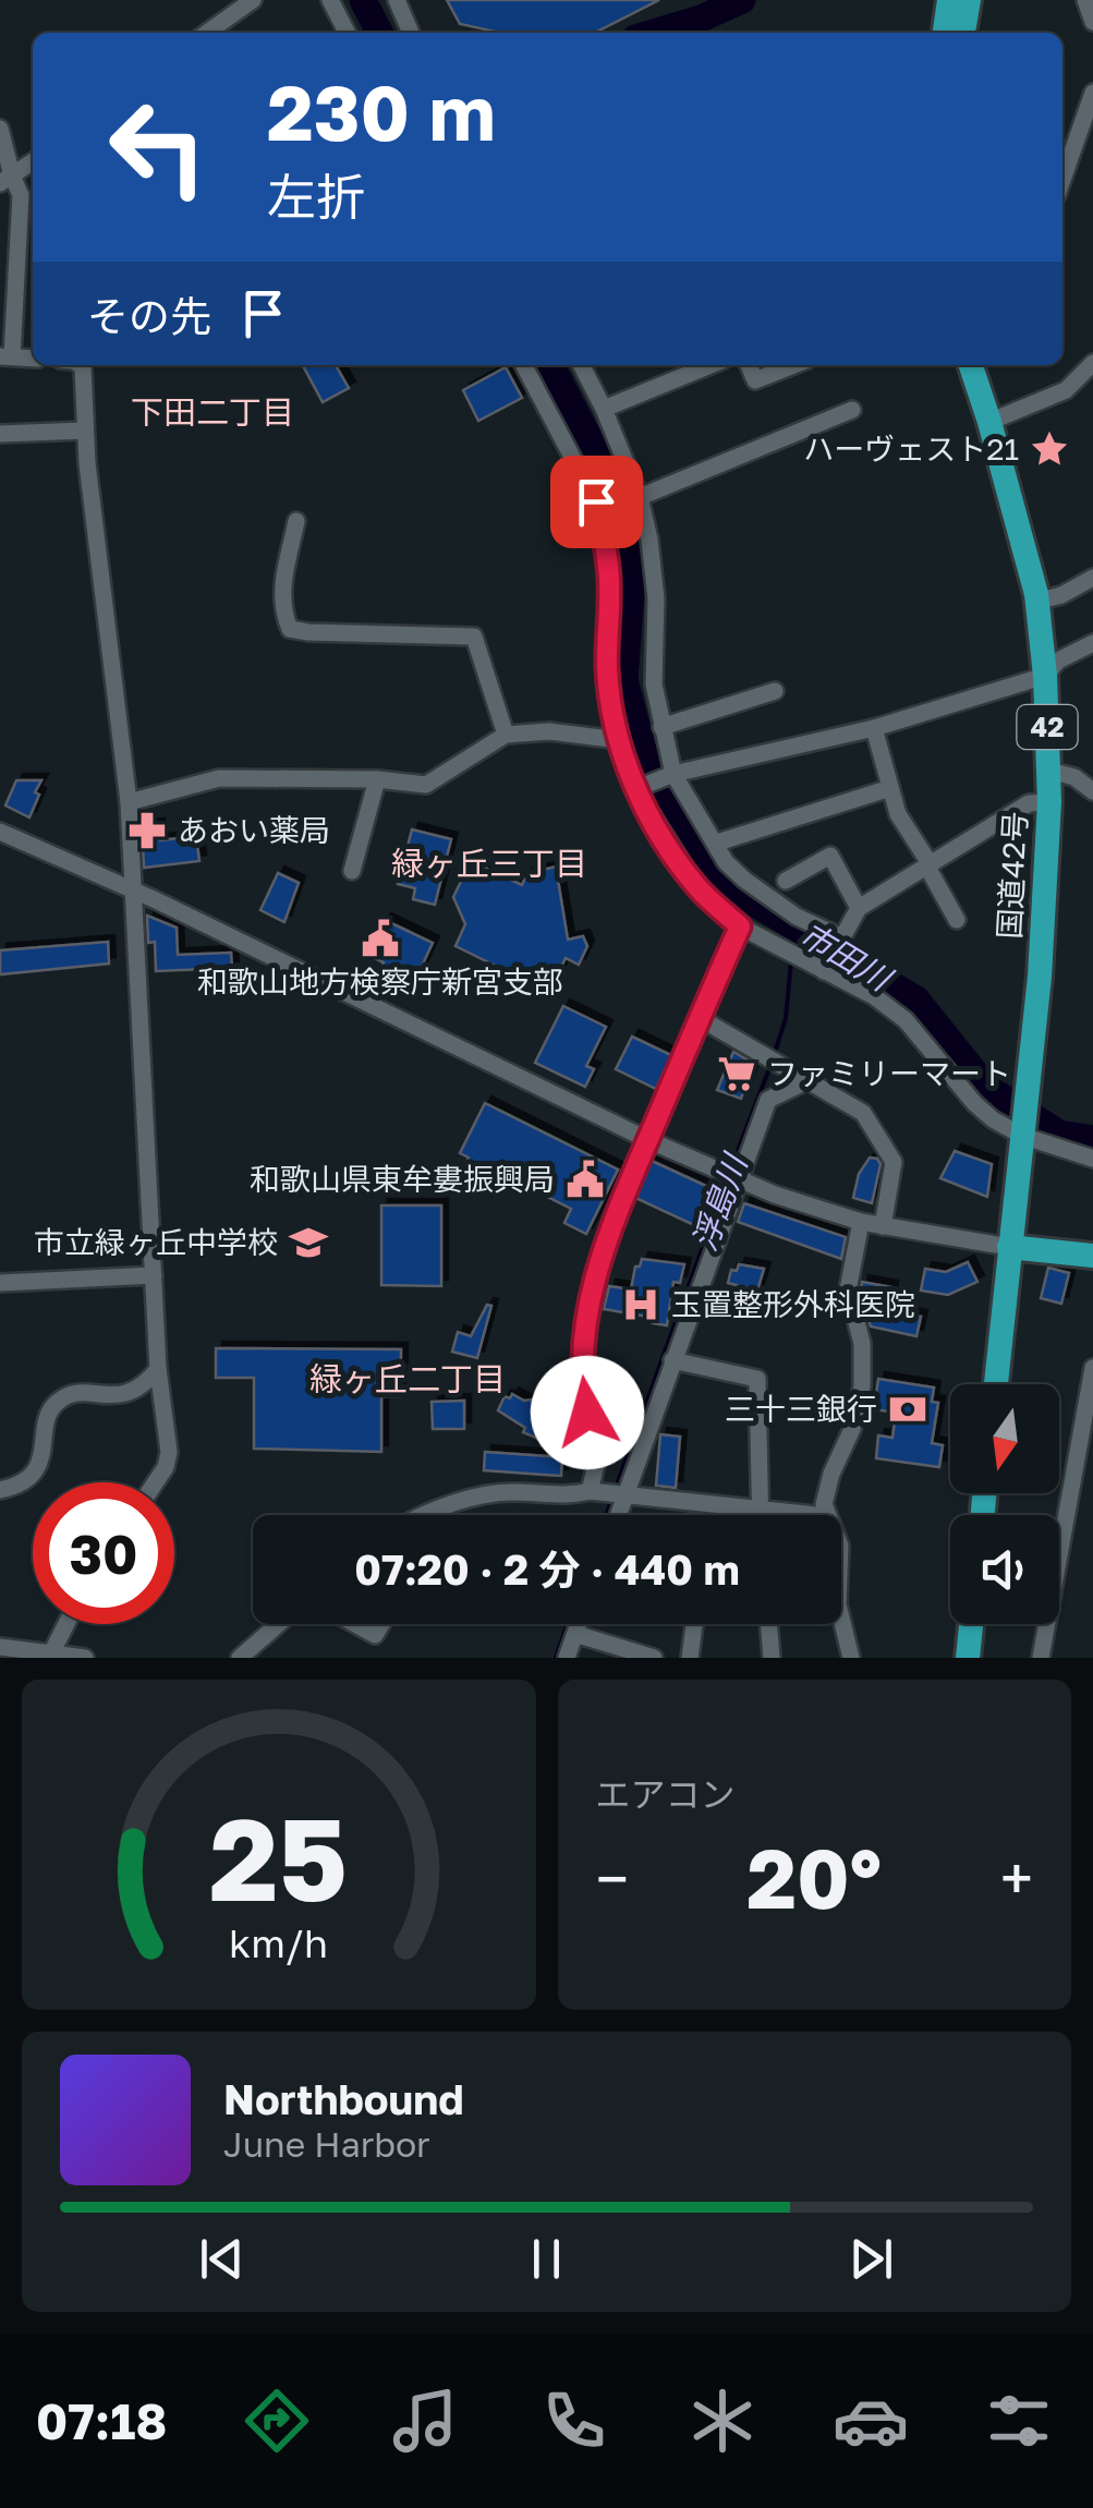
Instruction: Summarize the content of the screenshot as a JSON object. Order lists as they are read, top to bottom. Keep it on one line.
{"streets":{"highway":["42","国道42号"]},"districts":["下田二丁目","緑ヶ丘三丁目","緑ヶ丘二丁目"],"water":["市田川","浮島川"],"places":{"place":["ハーヴェスト21"],"pharmacy":["あおい薬局"],"public building":["和歌山地方検察庁新宮支部","和歌山県東牟婁振興局"],"supermarket":["ファミリーマート"],"school or university":["市立緑ヶ丘中学校"],"hospital":["玉置整形外科医院"],"bank":["三十三銀行"]},"north":"bottom","page":{"turn":["230 m","左折"],"then":"その先","limit":"30","trip":"07:20 · 2 分 · 440 m","tile":"エアコン","heat":["−","20°","+"],"song":["Northbound","June Harbor"],"tabs":"07:18","gauge":["25","km/h"]}}
